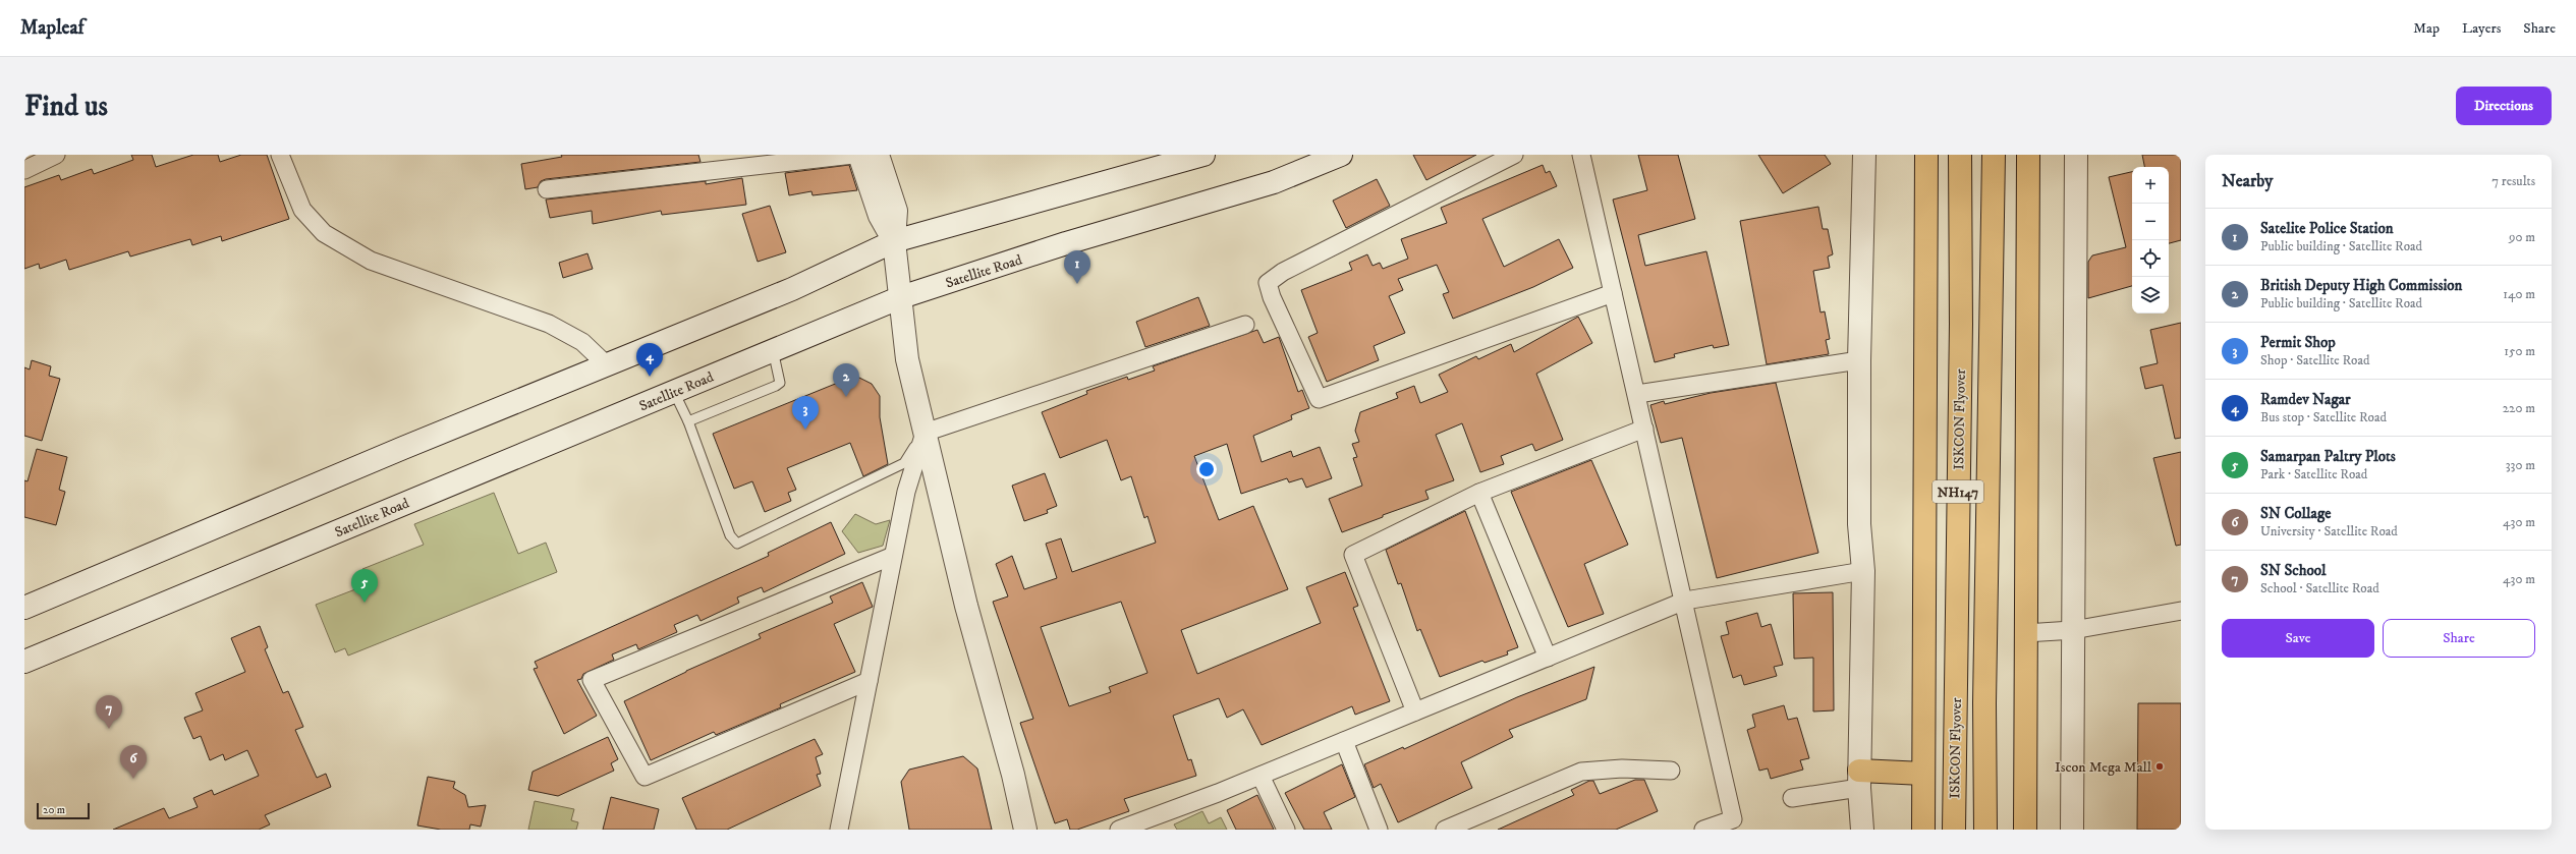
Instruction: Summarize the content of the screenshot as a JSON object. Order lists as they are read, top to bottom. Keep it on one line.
{"streets":{"main road":["Satellite Road","ISKCON Flyover","NH147"]},"places":["Iscon Mega Mall"],"scale_bar":"20 m","page":{"header":"Mapleaf","nav":["Map","Layers","Share"],"buttons":["Directions",["Save","Share"]],"title":"Find us","heading":["Nearby","7 results"],"map_buttons":["+","−"],"list":[{"mark":"1","name":"Satelite Police Station","note":"Public building · Satellite Road","value":"90 m"},{"mark":"2","name":"British Deputy High Commission","note":"Public building · Satellite Road","value":"140 m"},{"mark":"3","name":"Permit Shop","note":"Shop · Satellite Road","value":"150 m"},{"mark":"4","name":"Ramdev Nagar","note":"Bus stop · Satellite Road","value":"220 m"},{"mark":"5","name":"Samarpan Paltry Plots","note":"Park · Satellite Road","value":"330 m"},{"mark":"6","name":"SN Collage","note":"University · Satellite Road","value":"430 m"},{"mark":"7","name":"SN School","note":"School · Satellite Road","value":"430 m"}],"pins":["1","4","2","3","5","7","6"],"scale":"20 m"}}
